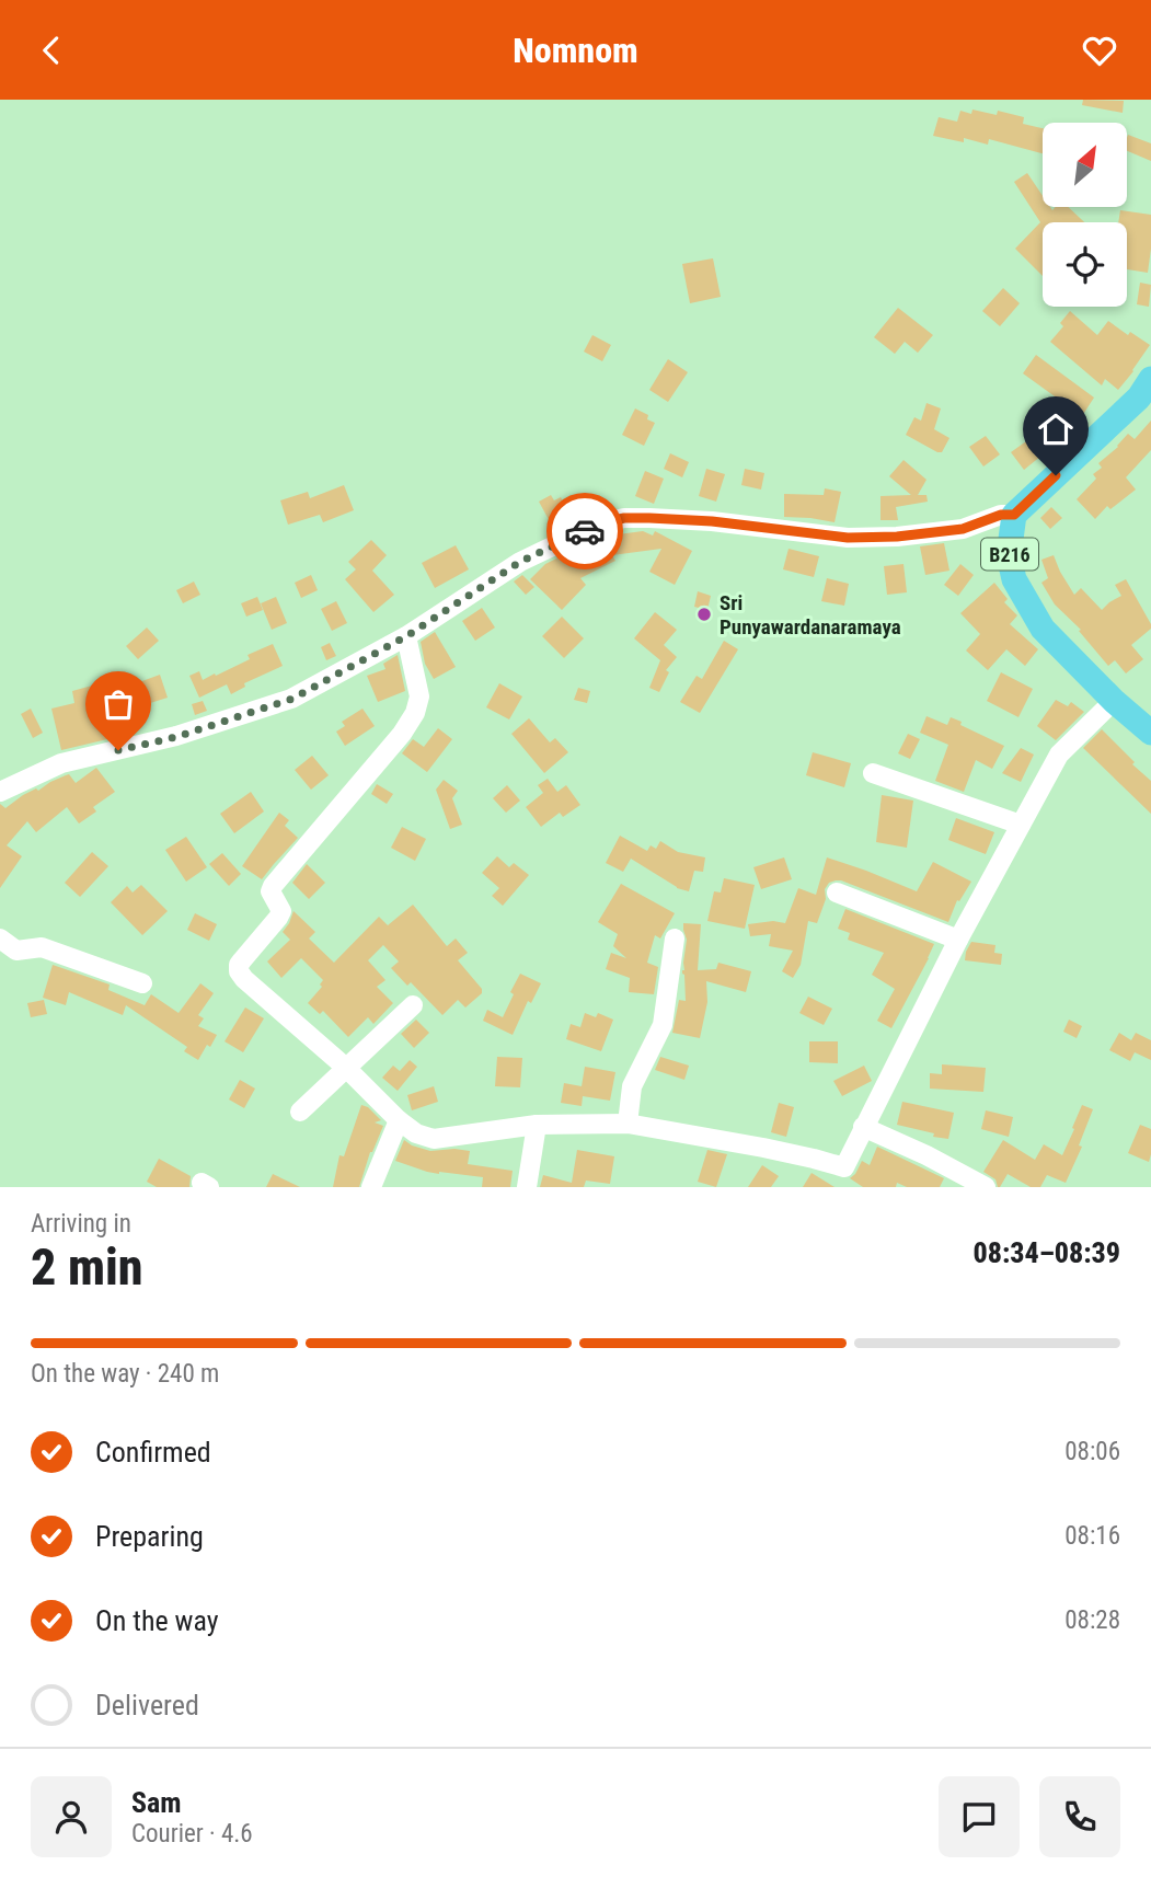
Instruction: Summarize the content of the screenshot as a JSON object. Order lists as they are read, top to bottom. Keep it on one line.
{"streets":{"main road":["B216"]},"places":["Sri Punyawardanaramaya"],"north":"top right","page":{"header":"Nomnom","heading":["2 min","Arriving in","08:34–08:39"],"panel":["Sam","Courier · 4.6"],"bar":"On the way · 240 m","list":[["Confirmed","08:06"],["Preparing","08:16"],["On the way","08:28"],"Delivered"]}}
